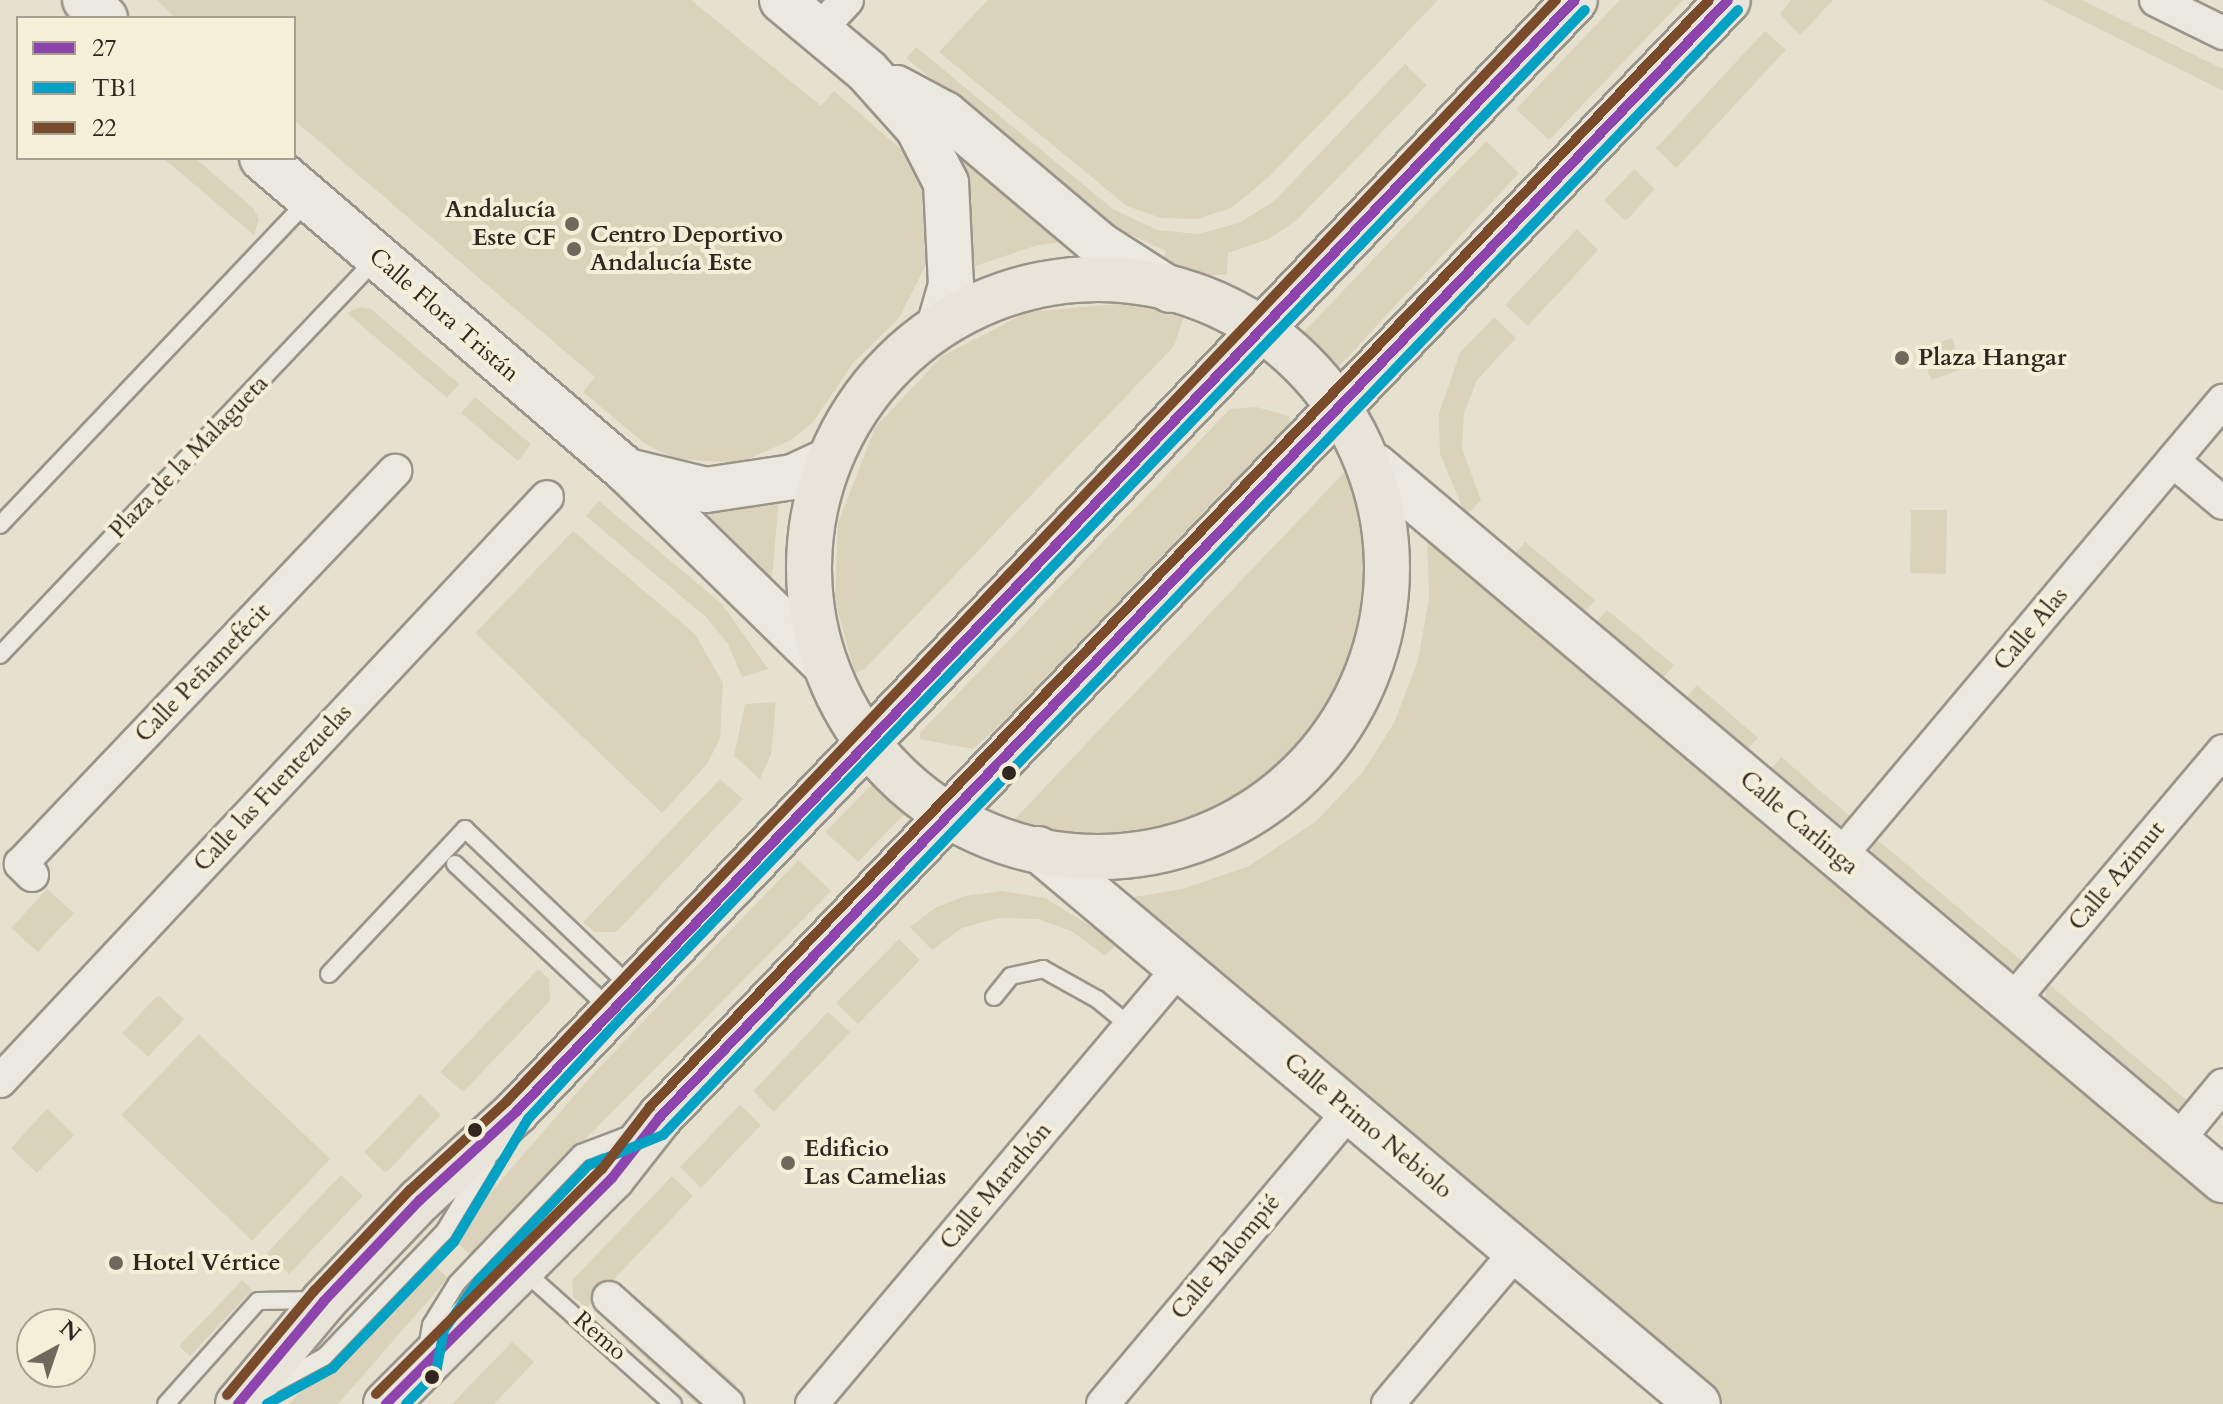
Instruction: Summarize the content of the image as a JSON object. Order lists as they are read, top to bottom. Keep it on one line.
{"streets":{"street":["Calle Flora Tristán","Calle Alas","Calle Peñamefécit","Calle las Fuentezuelas","Calle Carlinga","Calle Azimut","Calle Primo Nebiolo","Calle Marathón","Calle Balompié"],"lane":["Plaza de la Malagueta","Remo"]},"crossings":[["Calle Flora Tristán","Plaza de la Malagueta"],["Calle Alas","Calle Carlinga"],["Calle Carlinga","Calle Azimut"],["Calle Primo Nebiolo","Calle Marathón"],["Calle Primo Nebiolo","Calle Balompié"]],"places":["Andalucía Este CF","Centro Deportivo Andalucía Este","Plaza Hangar","Edificio Las Camelias","Hotel Vértice"],"lines":["transit line 27","transit line 22","transit line TB1"],"legend":["27","TB1","22"],"north":"top right"}
